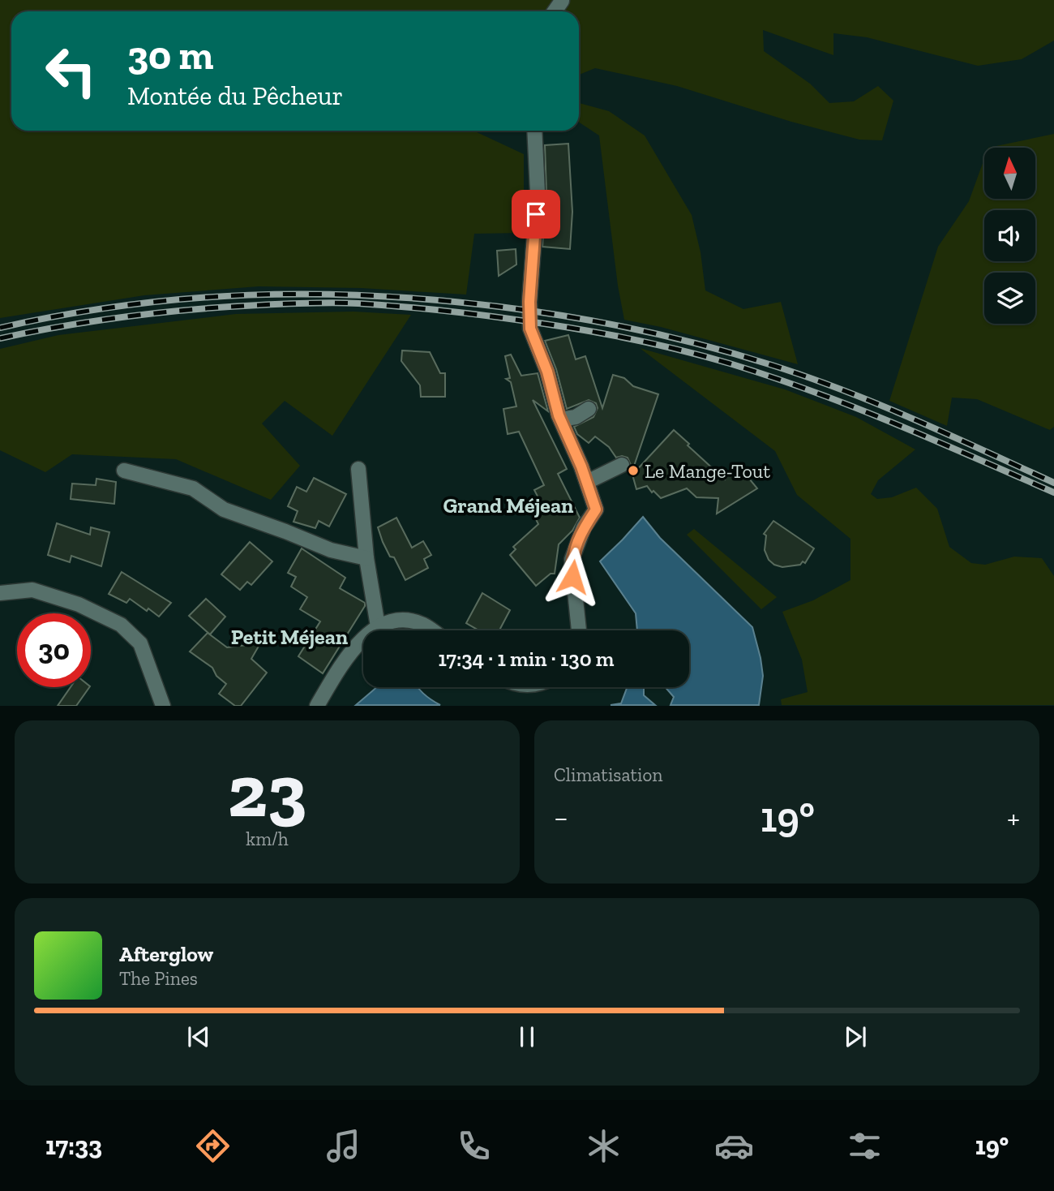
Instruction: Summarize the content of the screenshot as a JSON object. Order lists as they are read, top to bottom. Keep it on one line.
{"districts":["Grand Méjean","Petit Méjean"],"places":["Le Mange-Tout"],"north":"top","page":{"turn":["30 m","Montée du Pêcheur"],"limit":"30","trip":"17:34 · 1 min · 130 m","tile":[["23","km/h"],"Climatisation"],"heat":["−","19°","+"],"song":["Afterglow","The Pines"],"tabs":["17:33","19°"]}}
